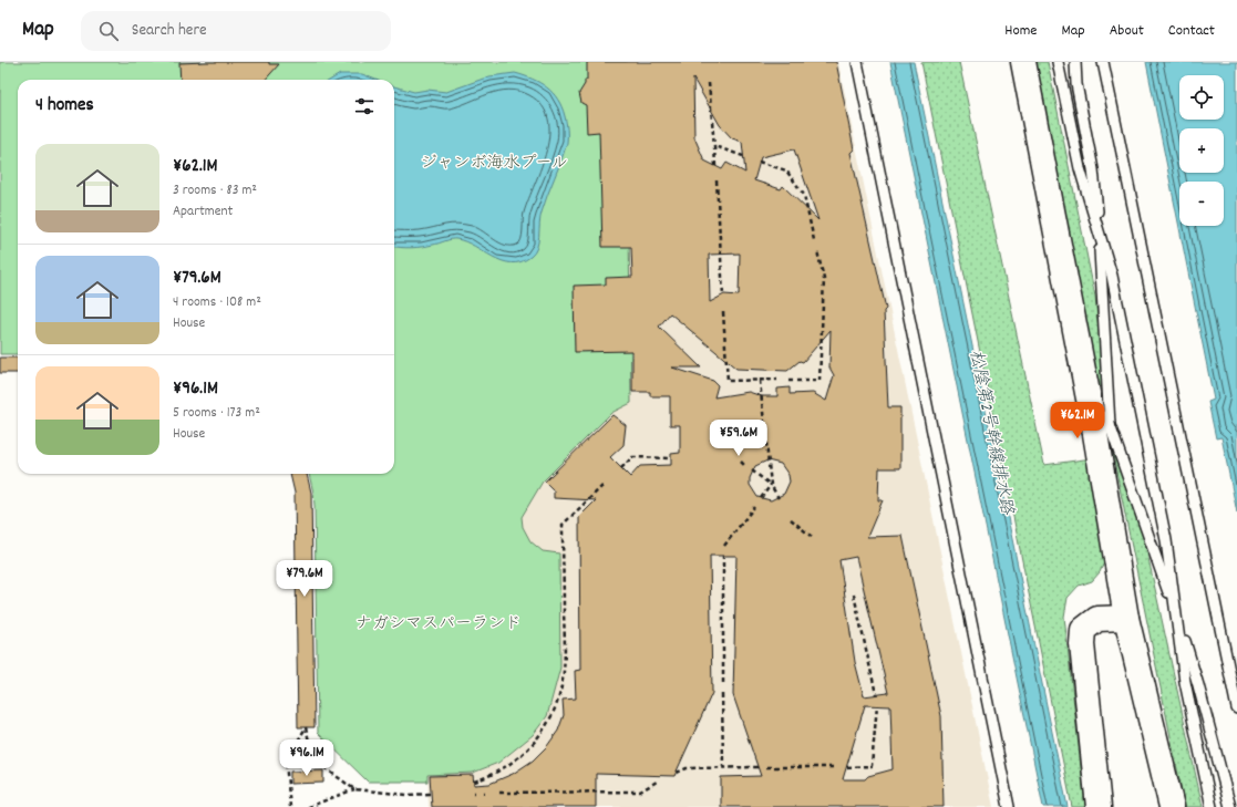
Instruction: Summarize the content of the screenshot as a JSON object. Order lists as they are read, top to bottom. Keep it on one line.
{"water":["松陰第2号幹線排水路"],"parks":["ジャンボ海水プール","ナガシマスパーランド"],"page":{"header":"Map","search":"Search here","nav":["Home","Map","About","Contact"],"map_buttons":["+","−"],"heading":"4 homes","list":[{"name":"¥62.1M","note":"3 rooms · 83 m² · Apartment"},{"name":"¥79.6M","note":"4 rooms · 108 m² · House"},{"name":"¥96.1M","note":"5 rooms · 173 m² · House"}],"price":["¥62.1M","¥59.6M","¥79.6M","¥96.1M"]}}
